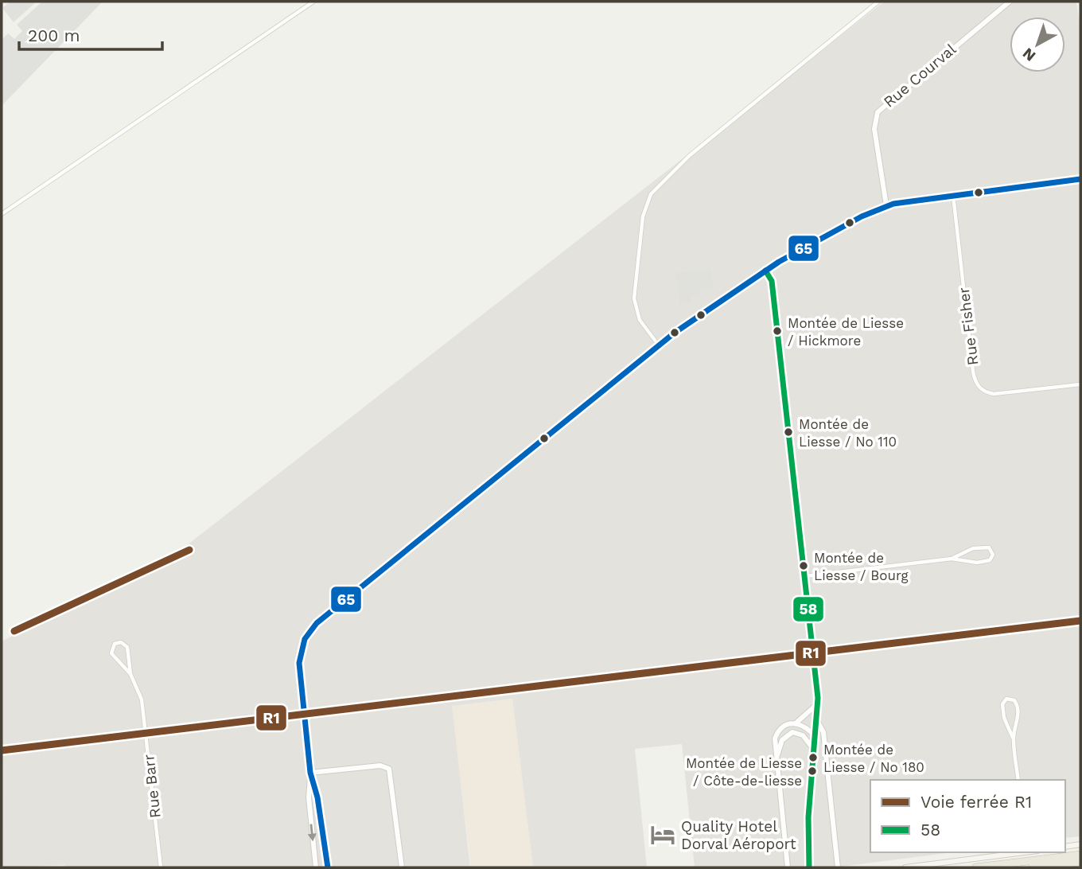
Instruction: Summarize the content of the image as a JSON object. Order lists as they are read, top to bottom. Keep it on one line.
{"streets":{"street":["Rue Courval","Rue Fisher","Rue Barr"]},"places":{"other":["Montée de Liesse / Hickmore","Montée de Liesse / No 110","Montée de Liesse / Bourg","Montée de Liesse / No 180","Montée de Liesse / Côte-de-liesse"],"hotel":["Quality Hotel Dorval Aéroport"]},"lines":["transit line 65","transit line 58","rail line R1"],"legend":["Voie ferrée R1","58"],"scale_bar":"200 m","north":"bottom left"}
